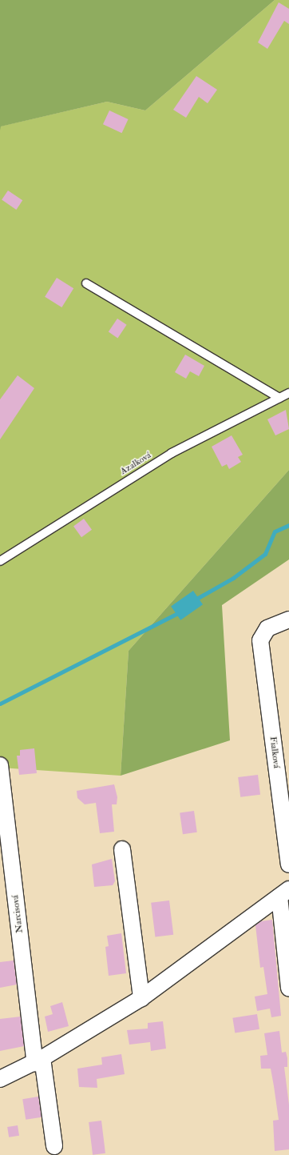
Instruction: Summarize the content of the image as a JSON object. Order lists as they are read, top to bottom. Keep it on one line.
{"streets":{"street":["Fialková","Narcisová"],"lane":["Azalková"]}}
